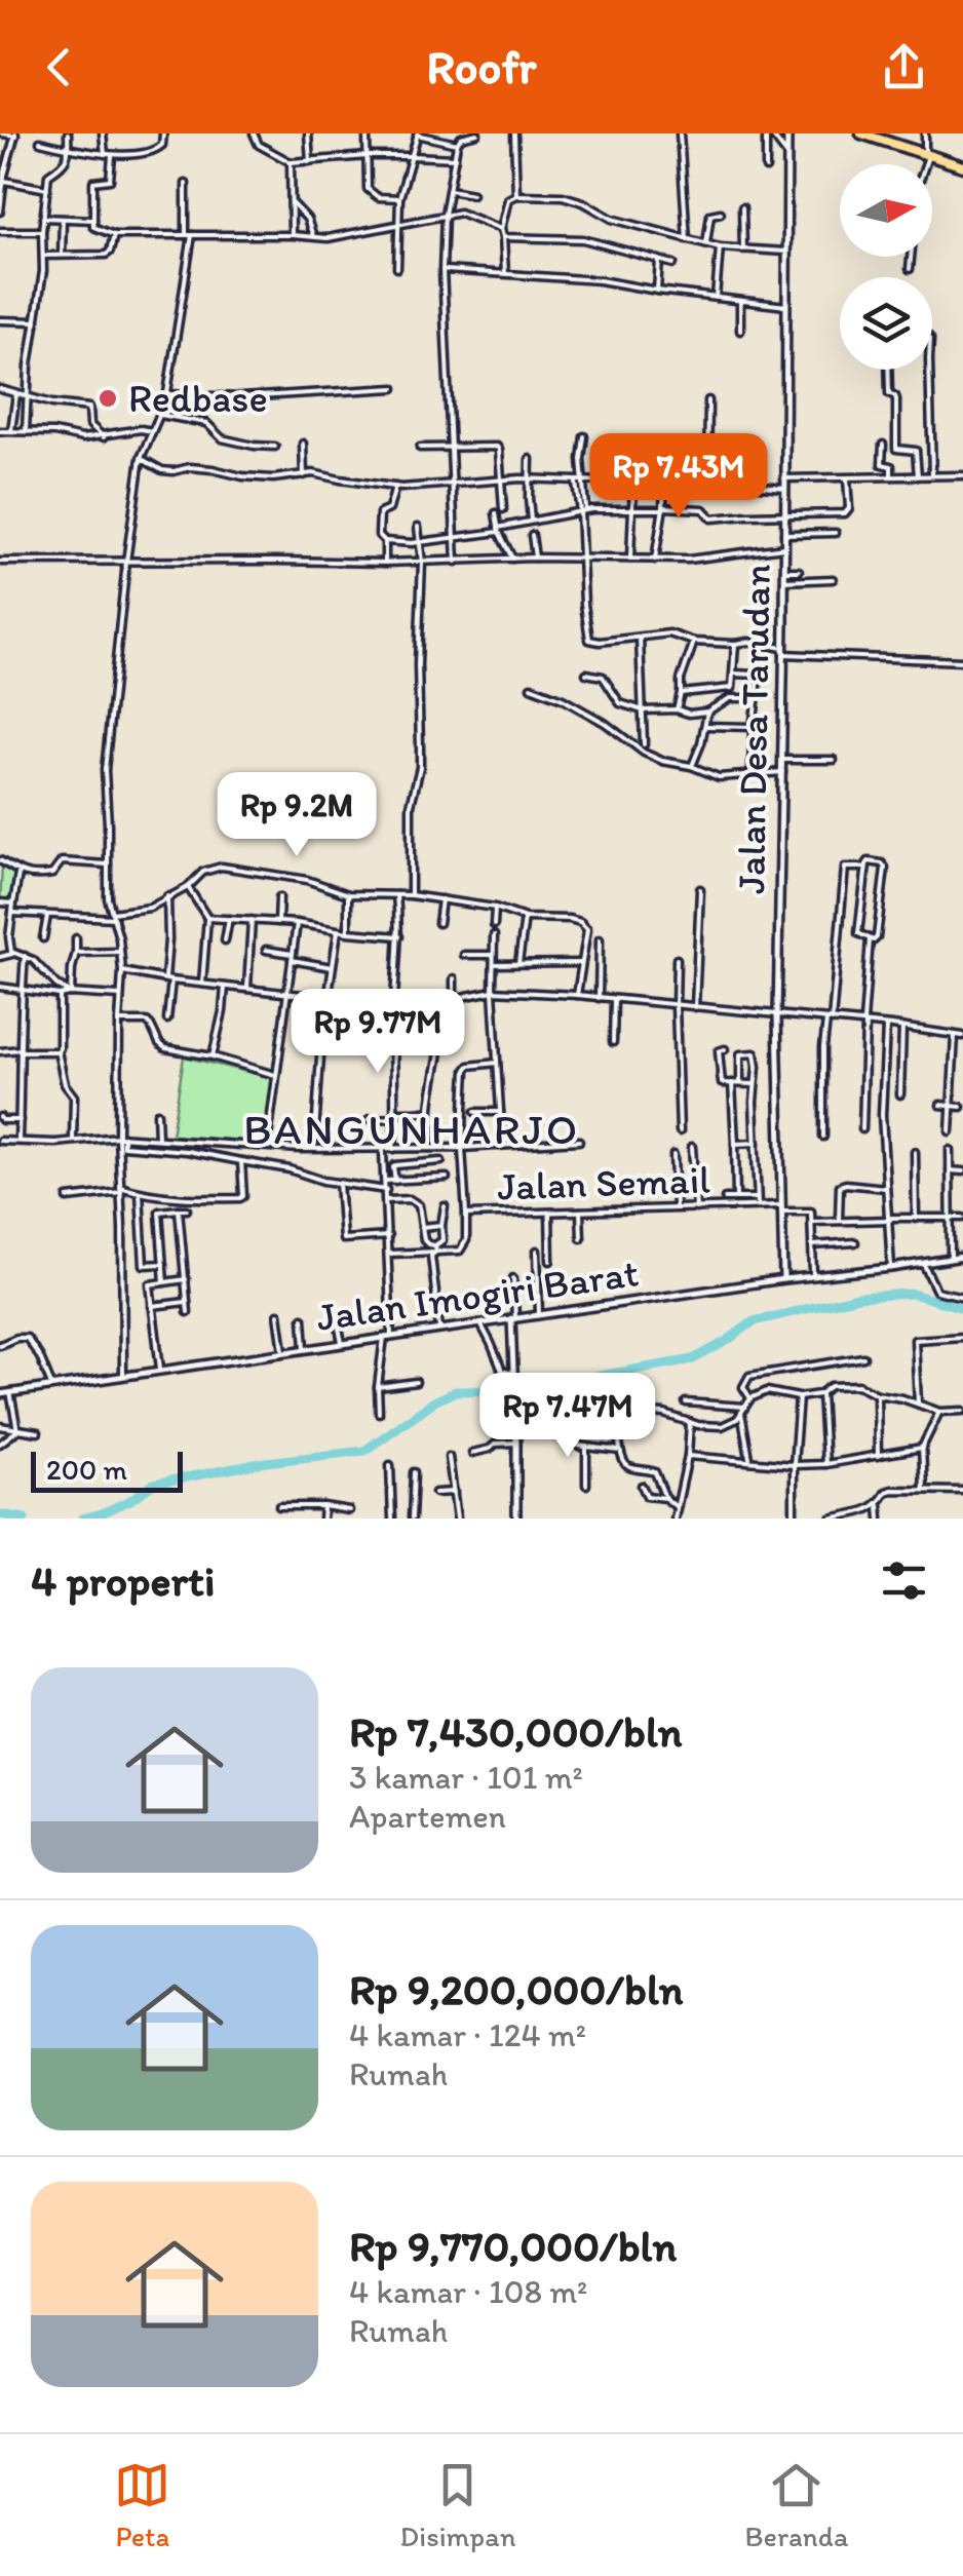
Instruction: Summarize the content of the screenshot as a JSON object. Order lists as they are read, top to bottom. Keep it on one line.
{"streets":{"street":["Jalan Desa Tarudan","Jalan Semail","Jalan Imogiri Barat"]},"crossings":[["Jalan Desa Tarudan","Jalan Semail"],["Jalan Desa Tarudan","Jalan Imogiri Barat"]],"districts":["BANGUNHARJO"],"places":["Redbase"],"scale_bar":"200 m","north":"right","page":{"header":"Roofr","price":["Rp 7.43M","Rp 9.2M","Rp 9.77M","Rp 7.47M"],"scale":"200 m","heading":"4 properti","list":[{"name":"Rp 7,430,000/bln","note":"3 kamar · 101 m² · Apartemen"},{"name":"Rp 9,200,000/bln","note":"4 kamar · 124 m² · Rumah"},{"name":"Rp 9,770,000/bln","note":"4 kamar · 108 m² · Rumah"}],"tabs":["Peta","Disimpan","Beranda"]}}
